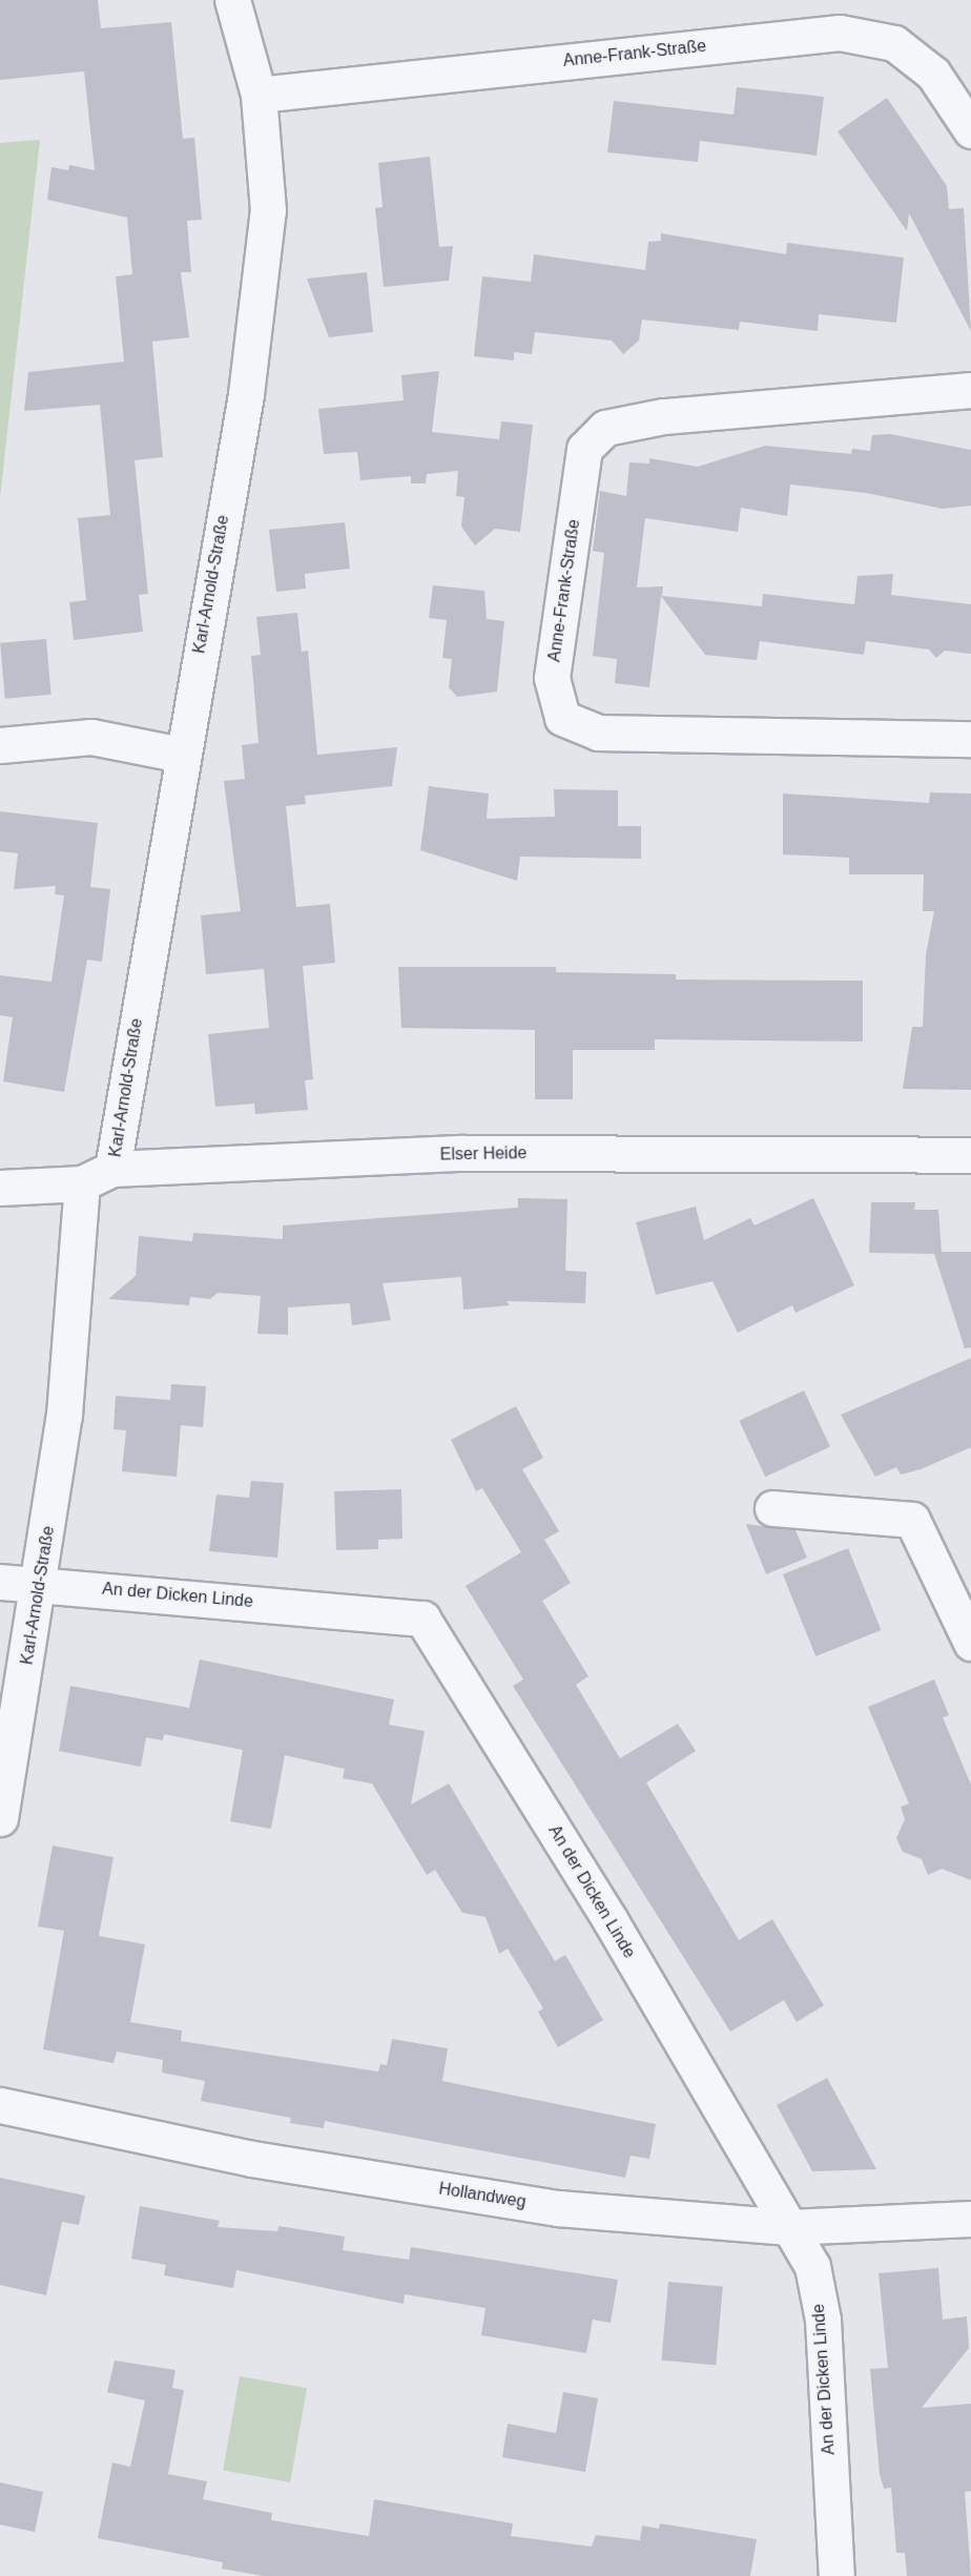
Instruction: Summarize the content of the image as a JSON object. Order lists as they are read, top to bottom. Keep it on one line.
{"streets":{"street":["Anne-Frank-Straße","Karl-Arnold-Straße","Elser Heide","An der Dicken Linde","Hollandweg"]},"crossings":[["Anne-Frank-Straße","Karl-Arnold-Straße"],["Karl-Arnold-Straße","Elser Heide"],["Karl-Arnold-Straße","An der Dicken Linde"],["An der Dicken Linde","Hollandweg"]]}
